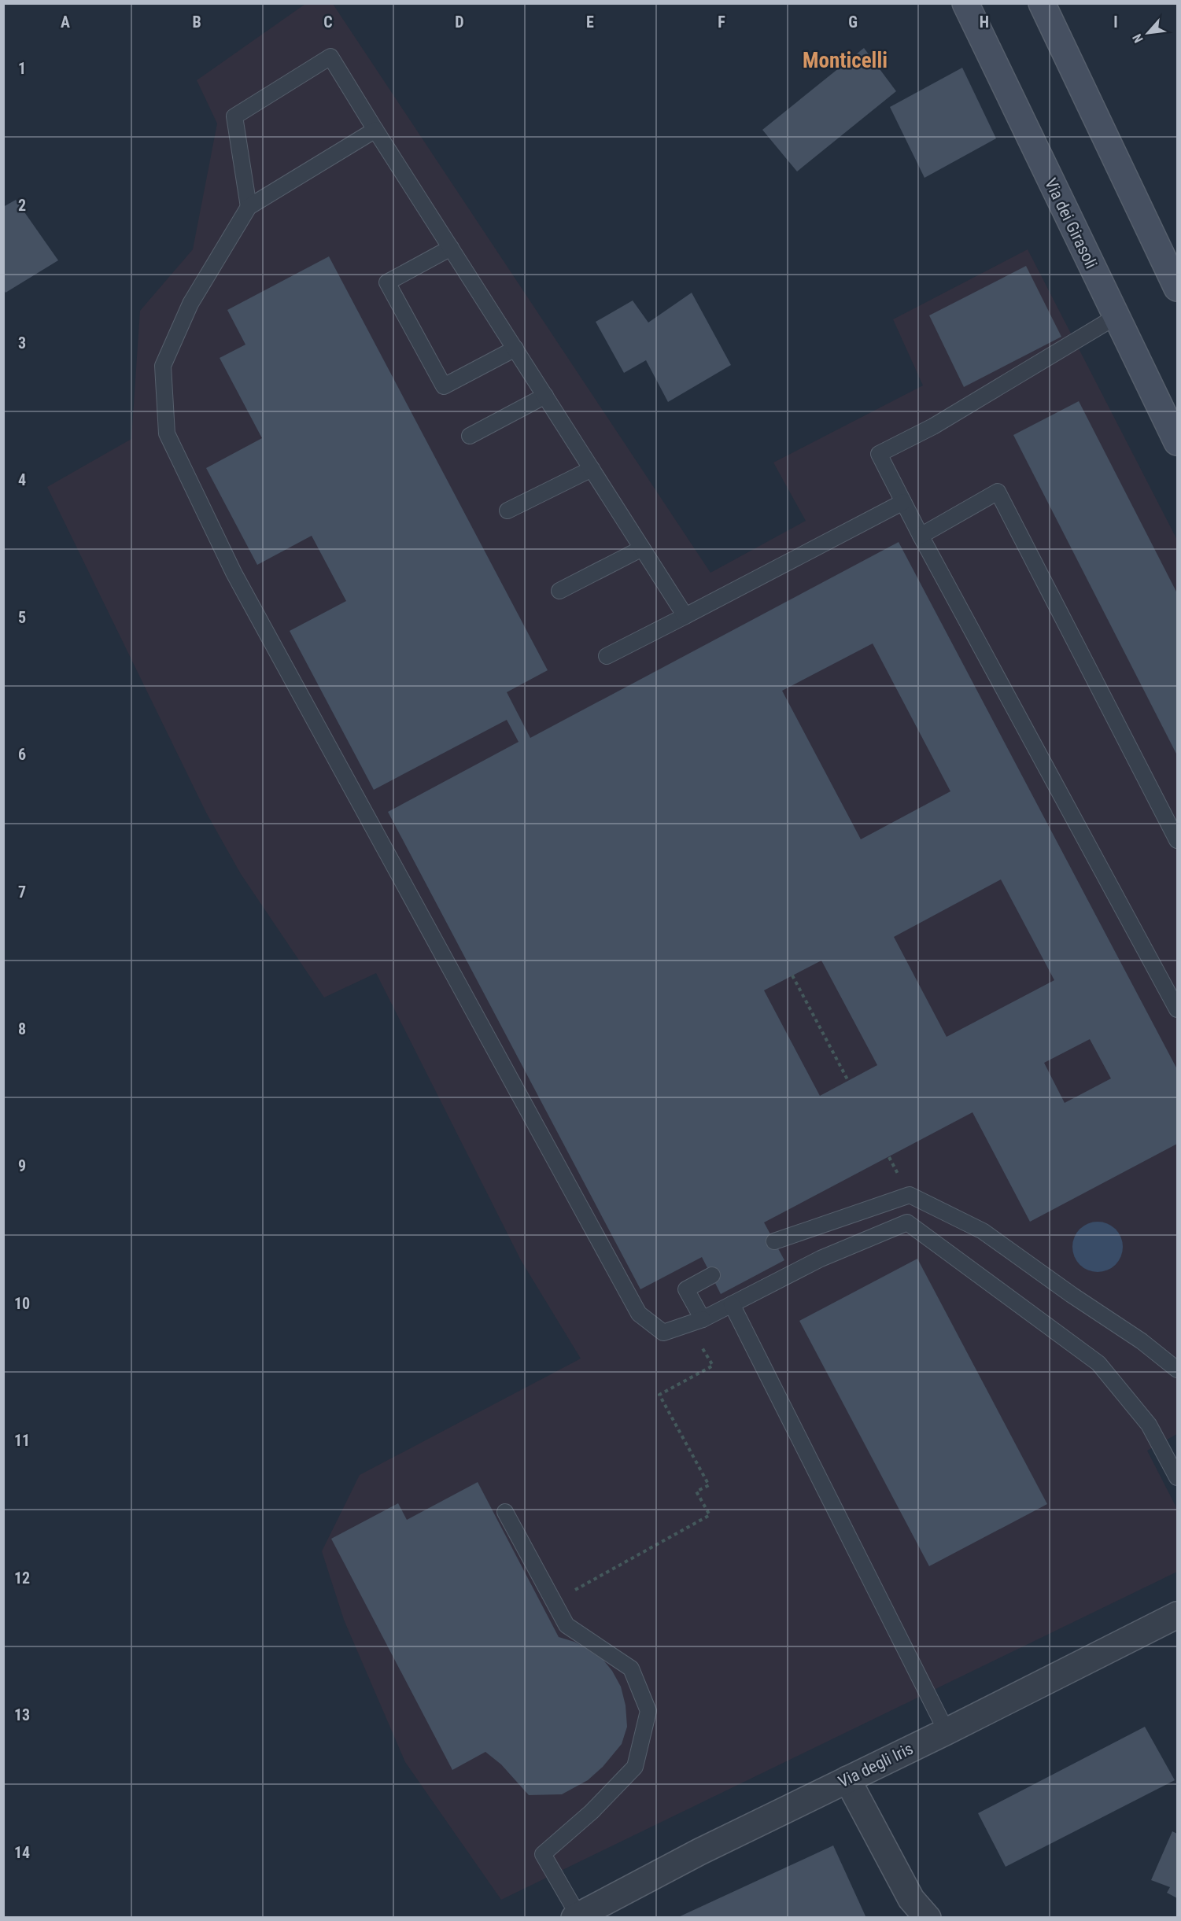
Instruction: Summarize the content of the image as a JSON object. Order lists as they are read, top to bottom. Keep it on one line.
{"streets":{"main road":["Via dei Girasoli"],"street":["Via degli Iris"]},"districts":["Monticelli"],"north":"bottom left","grid":{"columns":["A","B","C","D","E","F","G","H","I"],"rows":["1","2","3","4","5","6","7","8","9","10","11","12","13","14"]}}
